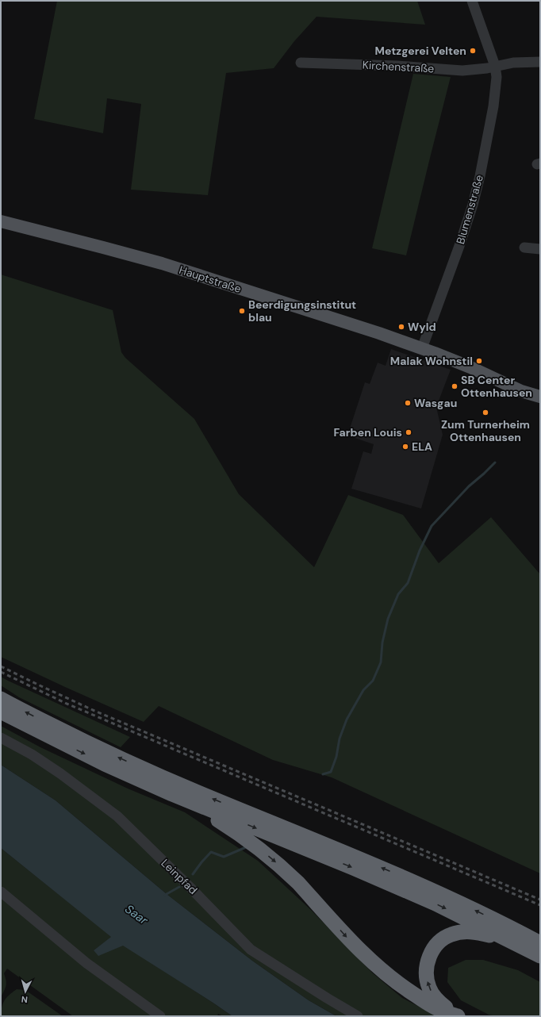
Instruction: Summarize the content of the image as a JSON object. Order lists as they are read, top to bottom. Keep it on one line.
{"streets":{"main road":["Hauptstraße"],"street":["Kirchenstraße","Blumenstraße","Leinpfad"]},"crossings":[["Kirchenstraße","Blumenstraße"],["Blumenstraße","Hauptstraße"]],"water":["Saar"],"places":["Metzgerei Velten","Beerdigungsinstitut blau","Wyld","Malak Wohnstil","SB Center Ottenhausen","Wasgau","Zum Turnerheim Ottenhausen","Farben Louis","ELA"],"north":"bottom"}
